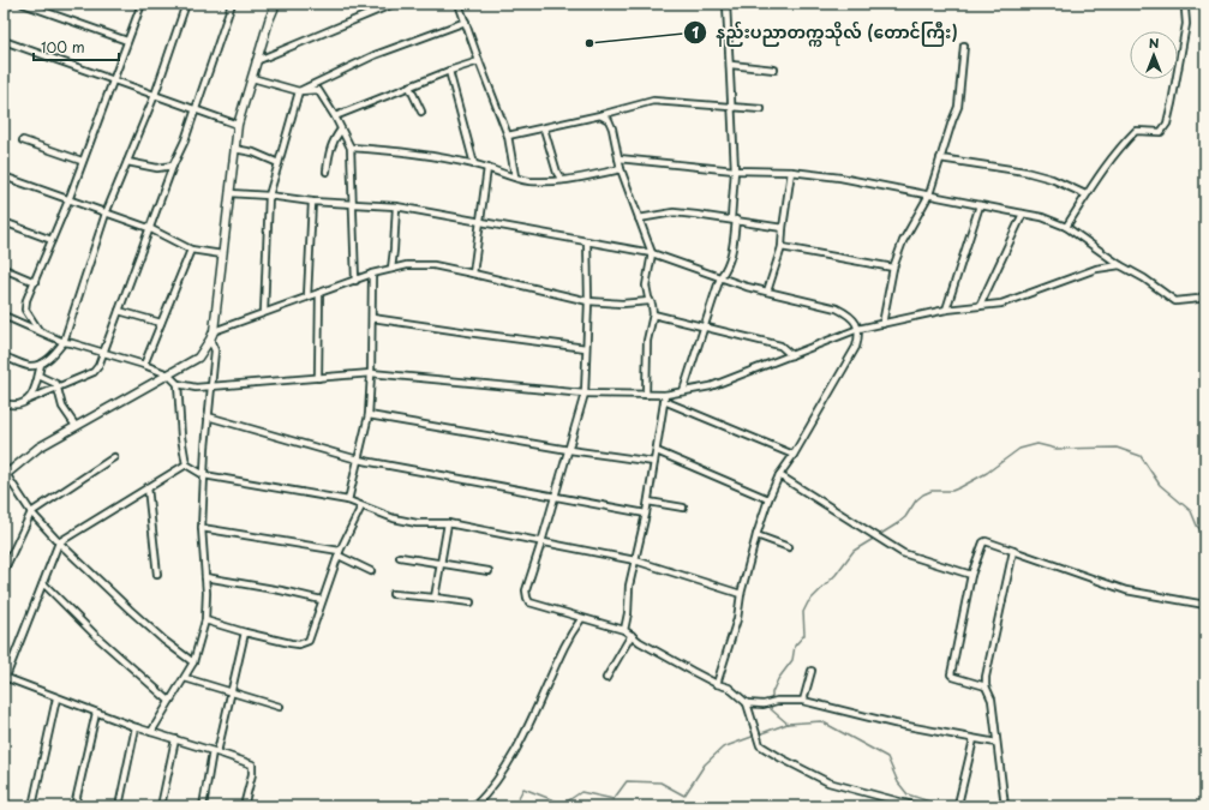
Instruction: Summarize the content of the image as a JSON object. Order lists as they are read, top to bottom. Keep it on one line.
{"places":["နည်းပညာတက္ကသိုလ် (တောင်ကြီး)"],"scale_bar":"100 m","north":"top"}
